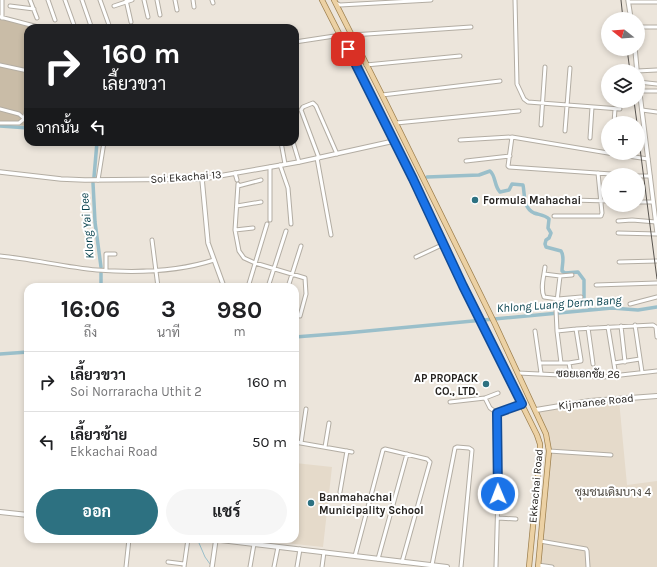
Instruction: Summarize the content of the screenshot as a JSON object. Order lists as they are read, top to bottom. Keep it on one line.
{"streets":{"main road":["Kijmanee Road","Ekkachai Road"],"street":["Soi Ekachai 13","ซอยเอกชัย 26"]},"crossings":[["Soi Ekachai 13","Ekkachai Road"],["ซอยเอกชัย 26","Ekkachai Road"],["Kijmanee Road","Ekkachai Road"]],"districts":["ชุมชนเดิมบาง 4"],"water":["Klong Yai Dee","Khlong Luang Derm Bang"],"places":["Formula Mahachai","AP PROPACK CO., LTD.","Banmahachai Municipality School"],"north":"left","page":{"map_buttons":["+","−"],"turn":["160 m","เลี้ยวขวา"],"then":"จากนั้น","eta":["16:06","ถึง","3","นาที","980","m"],"list":[{"name":"เลี้ยวขวา","note":"Soi Norraracha Uthit 2","value":"160 m"},{"name":"เลี้ยวซ้าย","note":"Ekkachai Road","value":"50 m"}],"buttons":["ออก","แชร์"]}}
